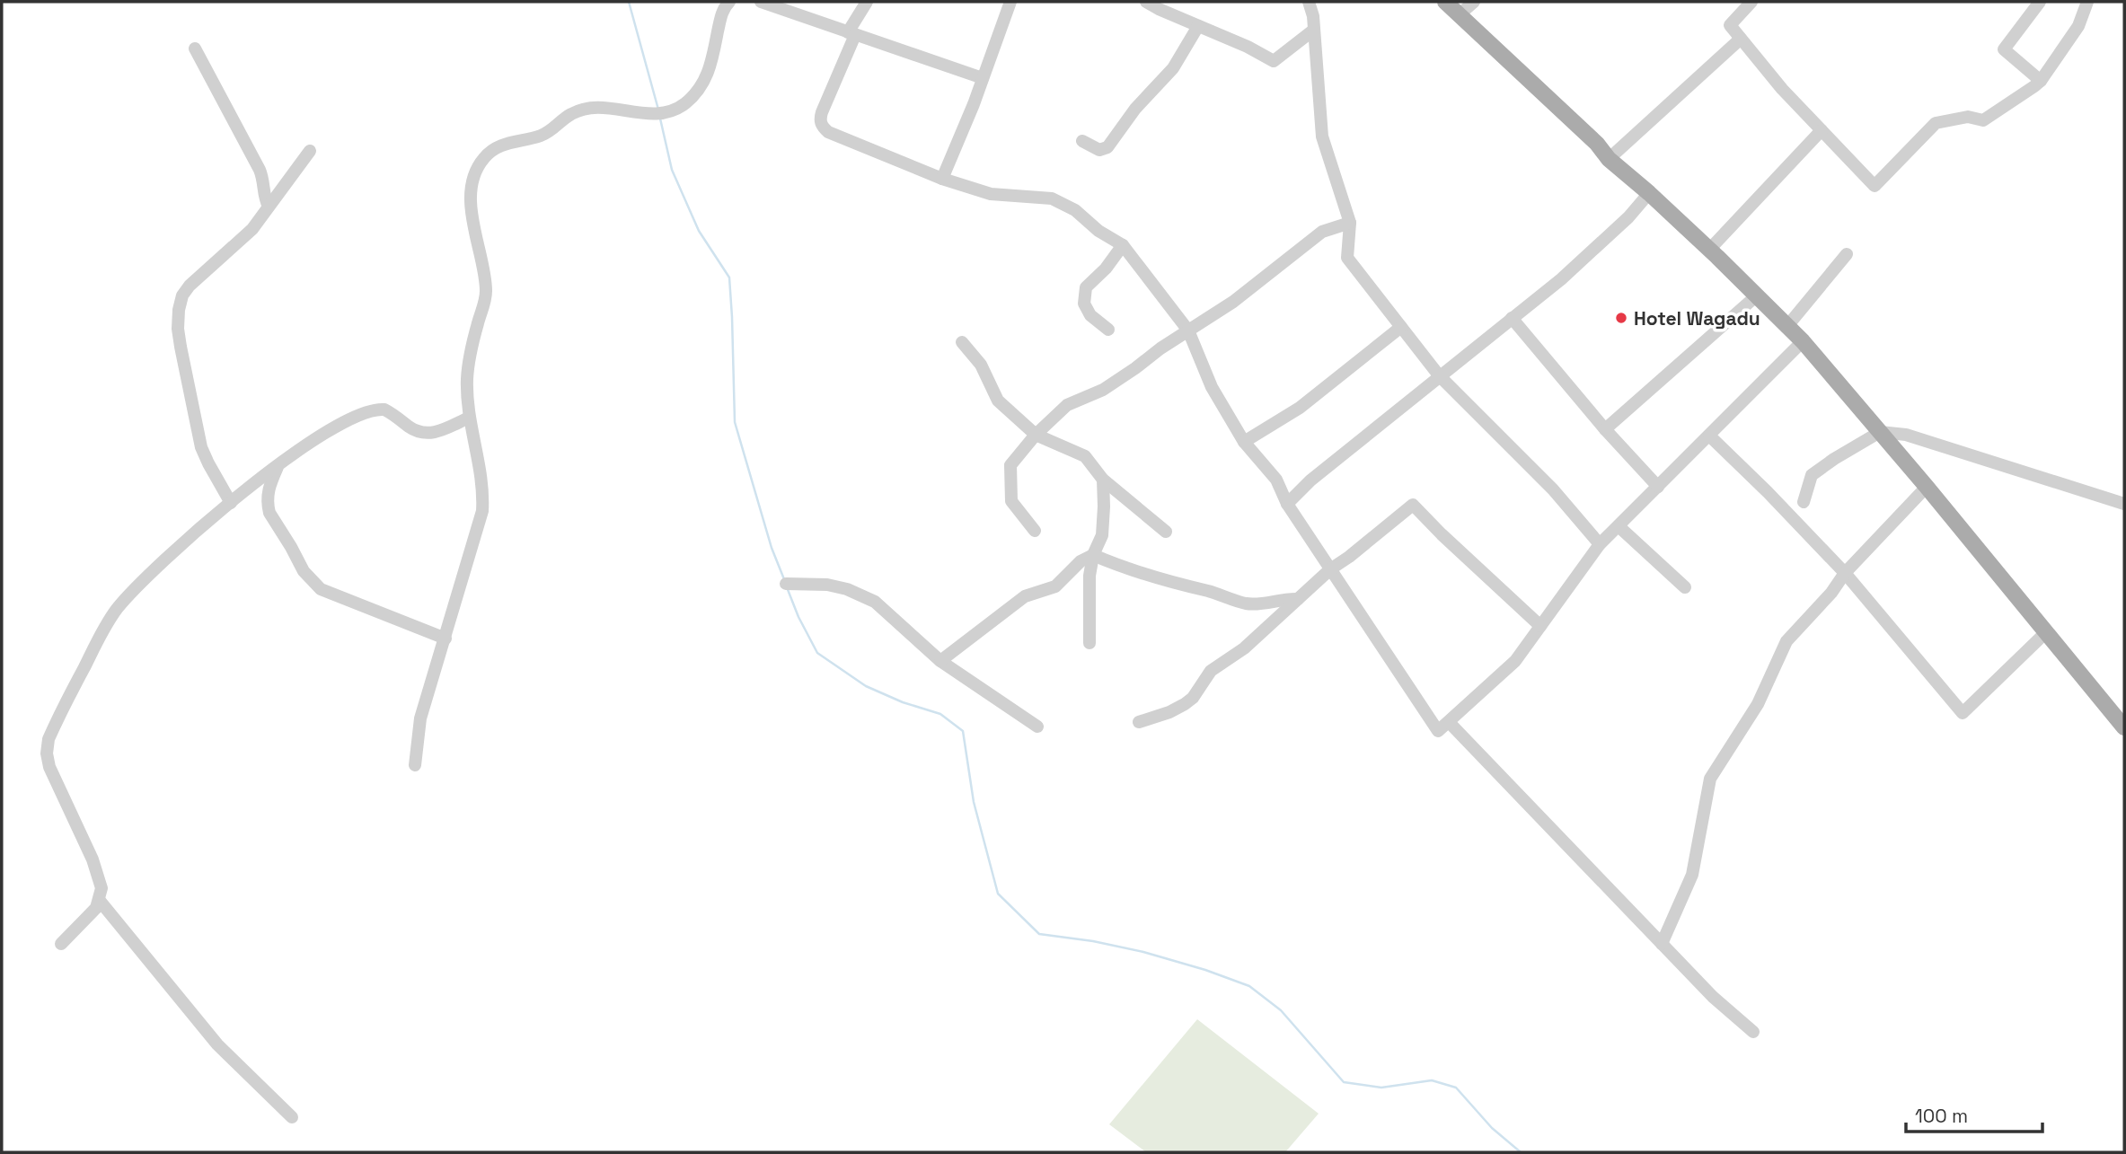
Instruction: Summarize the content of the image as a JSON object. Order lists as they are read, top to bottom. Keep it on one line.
{"places":["Hotel Wagadu"],"scale_bar":"100 m"}
